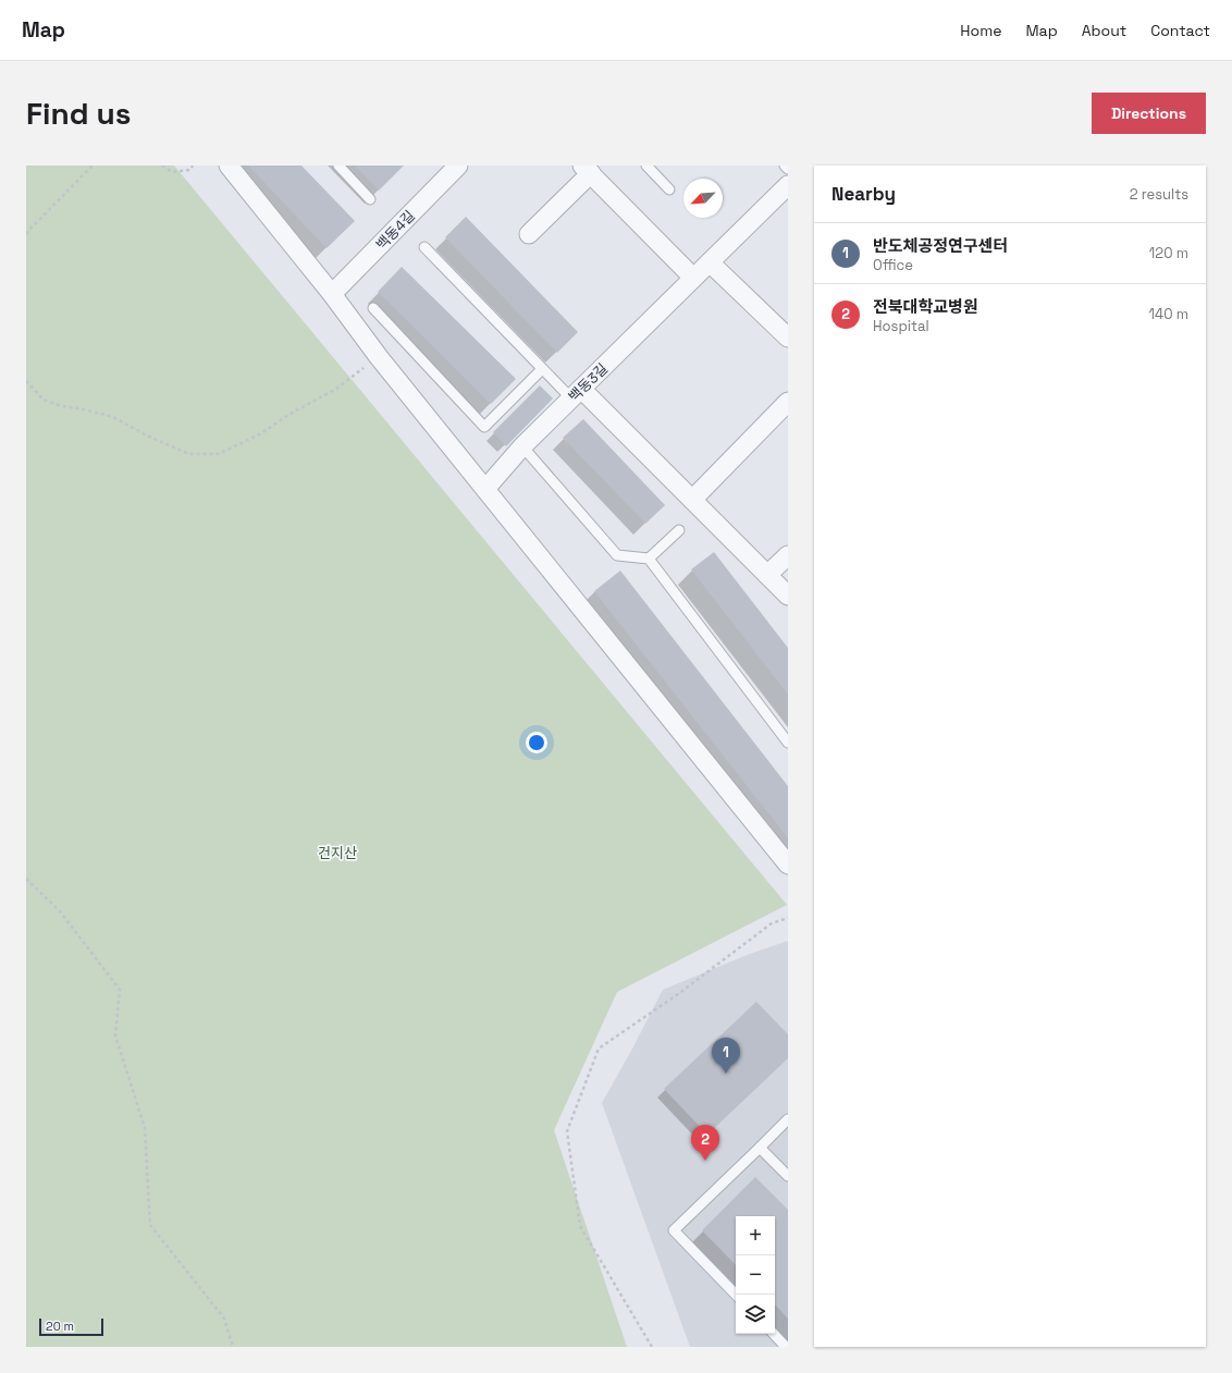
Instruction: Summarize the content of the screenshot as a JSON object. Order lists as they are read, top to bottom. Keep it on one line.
{"streets":{"street":["백동4길","백동3길"]},"parks":["건지산"],"scale_bar":"20 m","north":"bottom left","page":{"header":"Map","nav":["Home","Map","About","Contact"],"buttons":"Directions","title":"Find us","heading":["Nearby","2 results"],"list":[{"mark":"1","name":"반도체공정연구센터","note":"Office","value":"120 m"},{"mark":"2","name":"전북대학교병원","note":"Hospital","value":"140 m"}],"pins":["1","2"],"map_buttons":["+","−"],"scale":"20 m"}}
